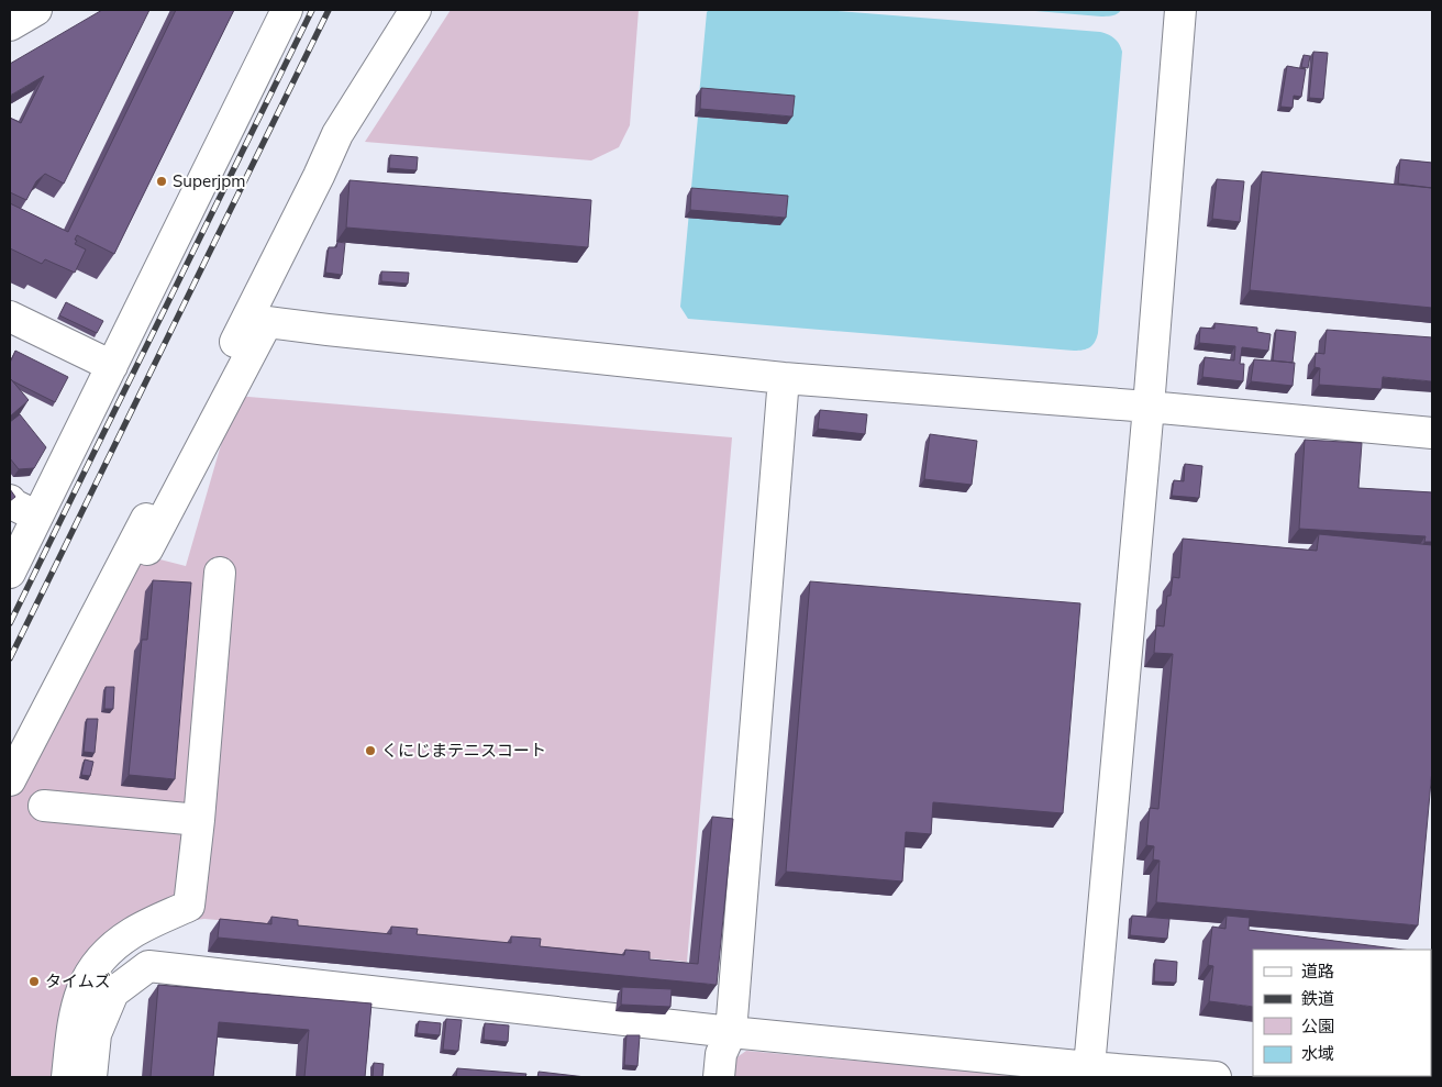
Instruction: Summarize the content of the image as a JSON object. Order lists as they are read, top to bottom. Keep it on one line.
{"places":["Superjpm","くにじまテニスコート","タイムズ"],"legend":["道路","鉄道","公園","水域"]}
